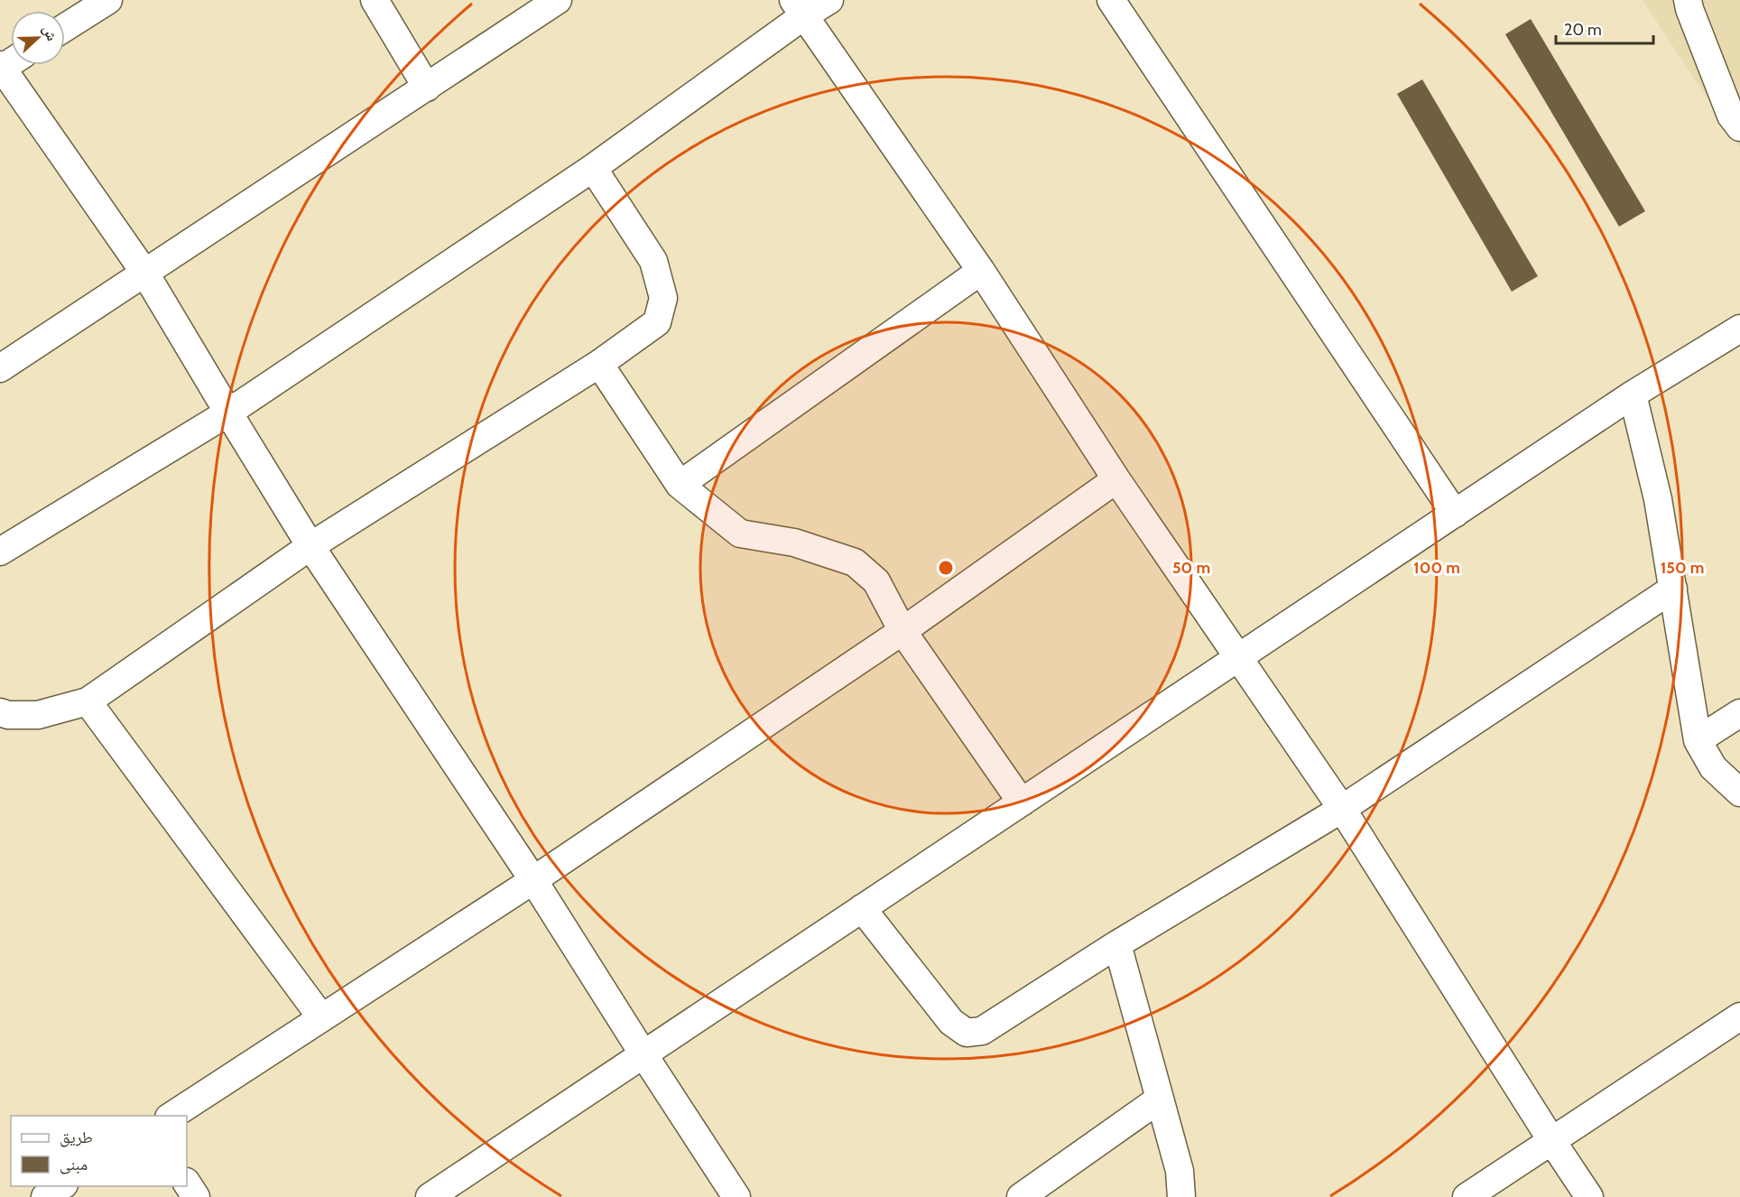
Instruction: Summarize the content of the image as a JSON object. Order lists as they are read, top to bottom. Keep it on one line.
{"legend":["طريق","مبنى"],"scale_bar":"20 m","north":"right","rings":["50 m","100 m","150 m"]}
